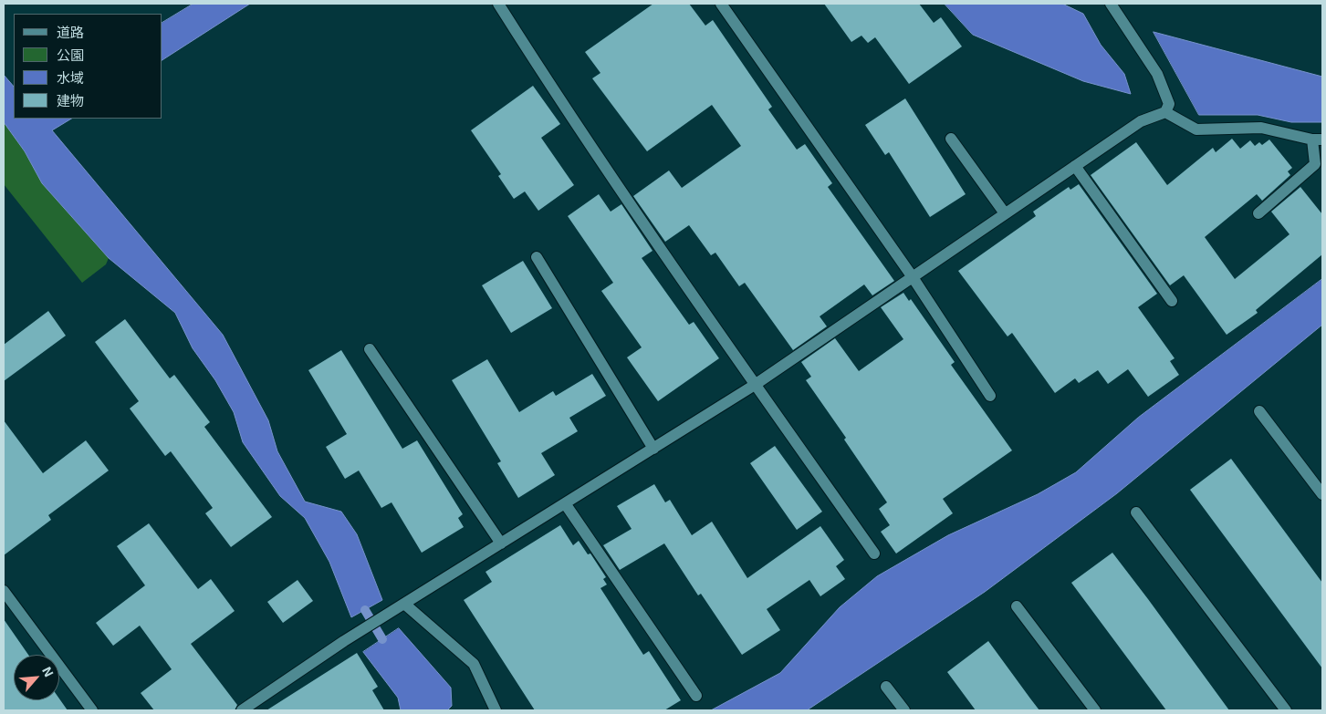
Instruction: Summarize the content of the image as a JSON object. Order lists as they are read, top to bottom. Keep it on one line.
{"legend":["道路","公園","水域","建物"],"north":"top right"}
